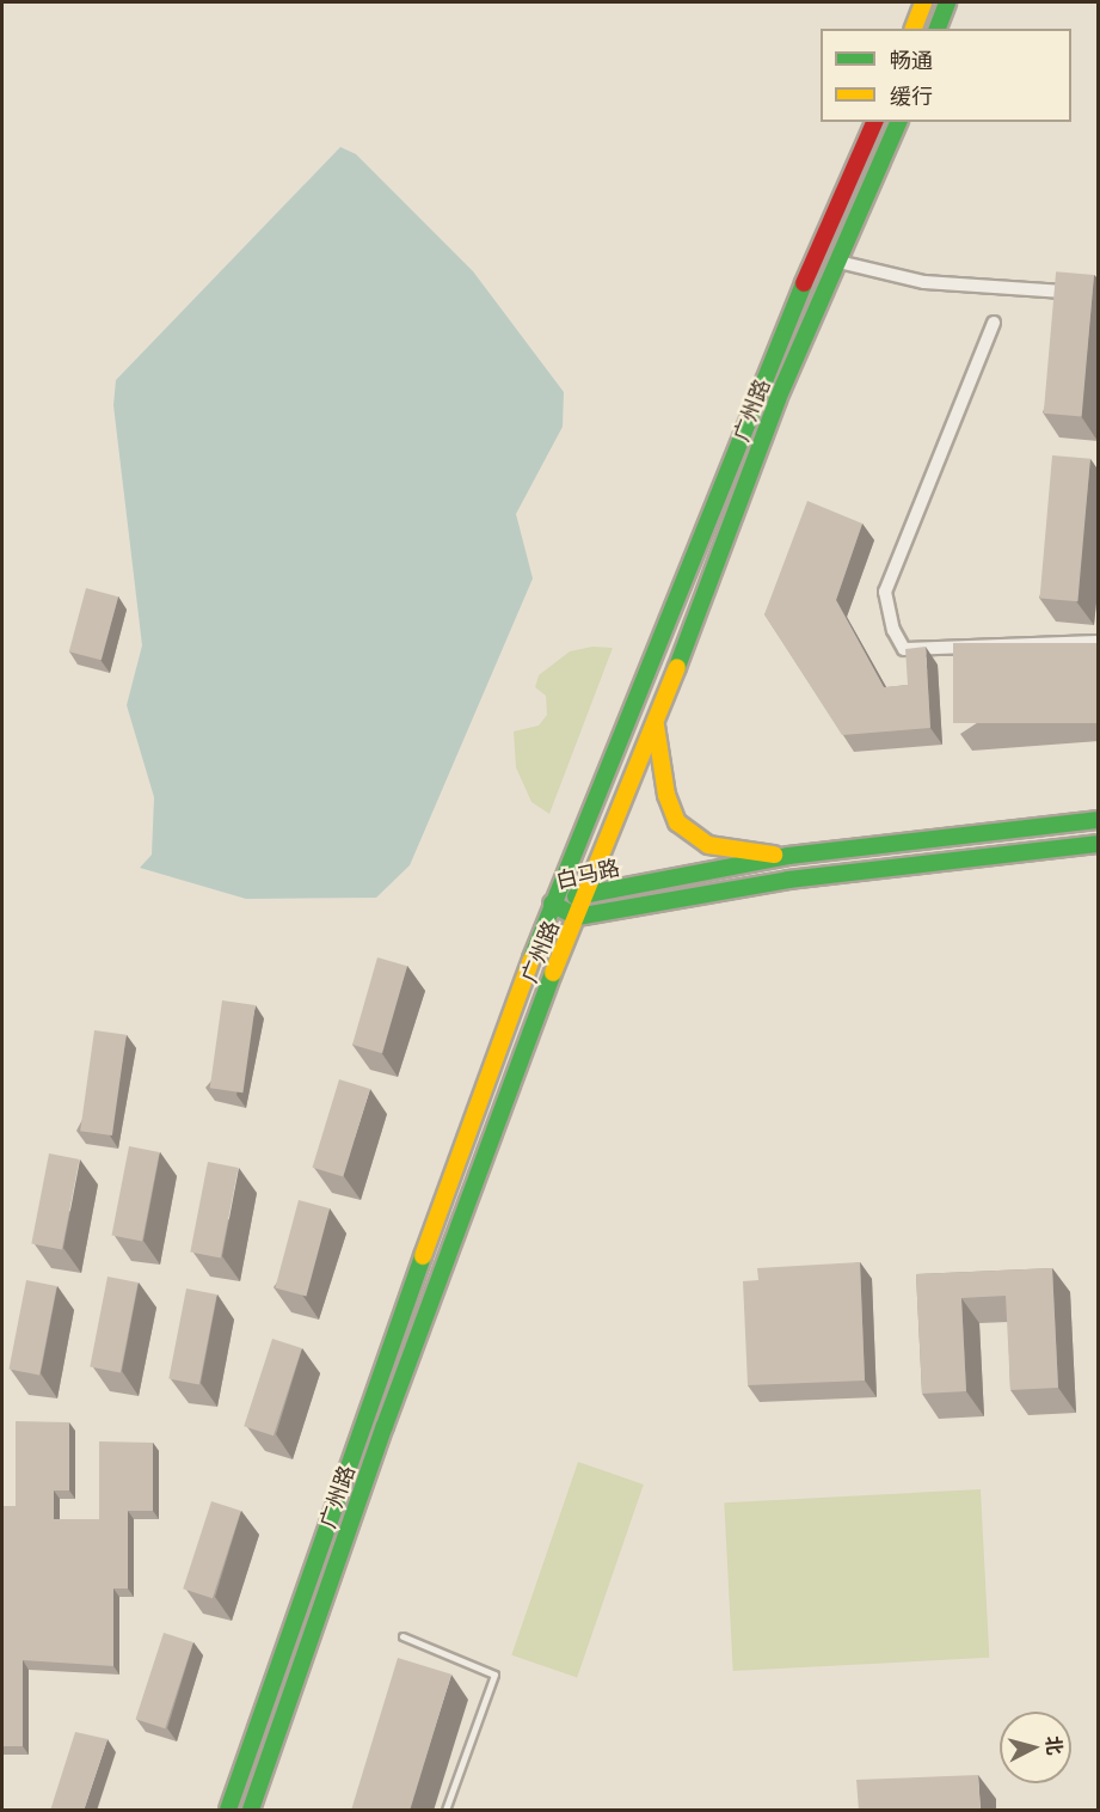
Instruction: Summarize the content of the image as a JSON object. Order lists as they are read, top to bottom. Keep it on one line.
{"streets":{"main road":["广州路","白马路"]},"crossings":[["广州路","白马路"]],"legend":["畅通","缓行"],"north":"right"}
